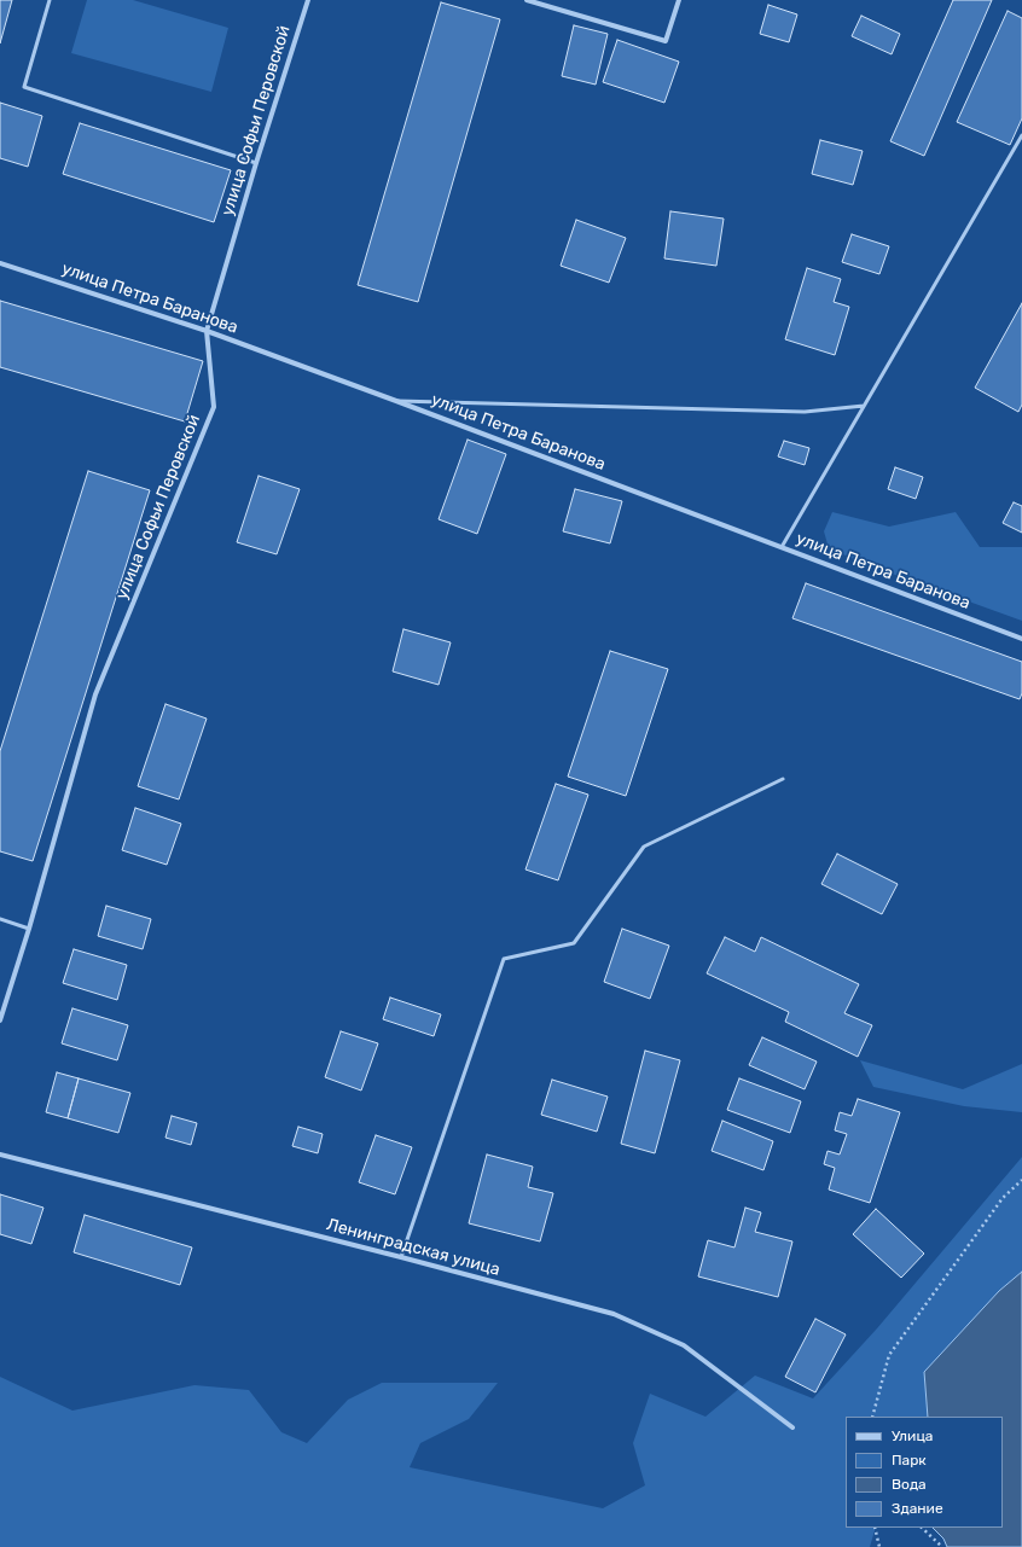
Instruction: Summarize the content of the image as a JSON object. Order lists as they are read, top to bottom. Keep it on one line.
{"streets":{"street":["улица Софьи Перовской","улица Петра Баранова","Ленинградская улица"]},"crossings":[["улица Софьи Перовской","улица Петра Баранова"]],"legend":["Улица","Парк","Вода","Здание"]}
